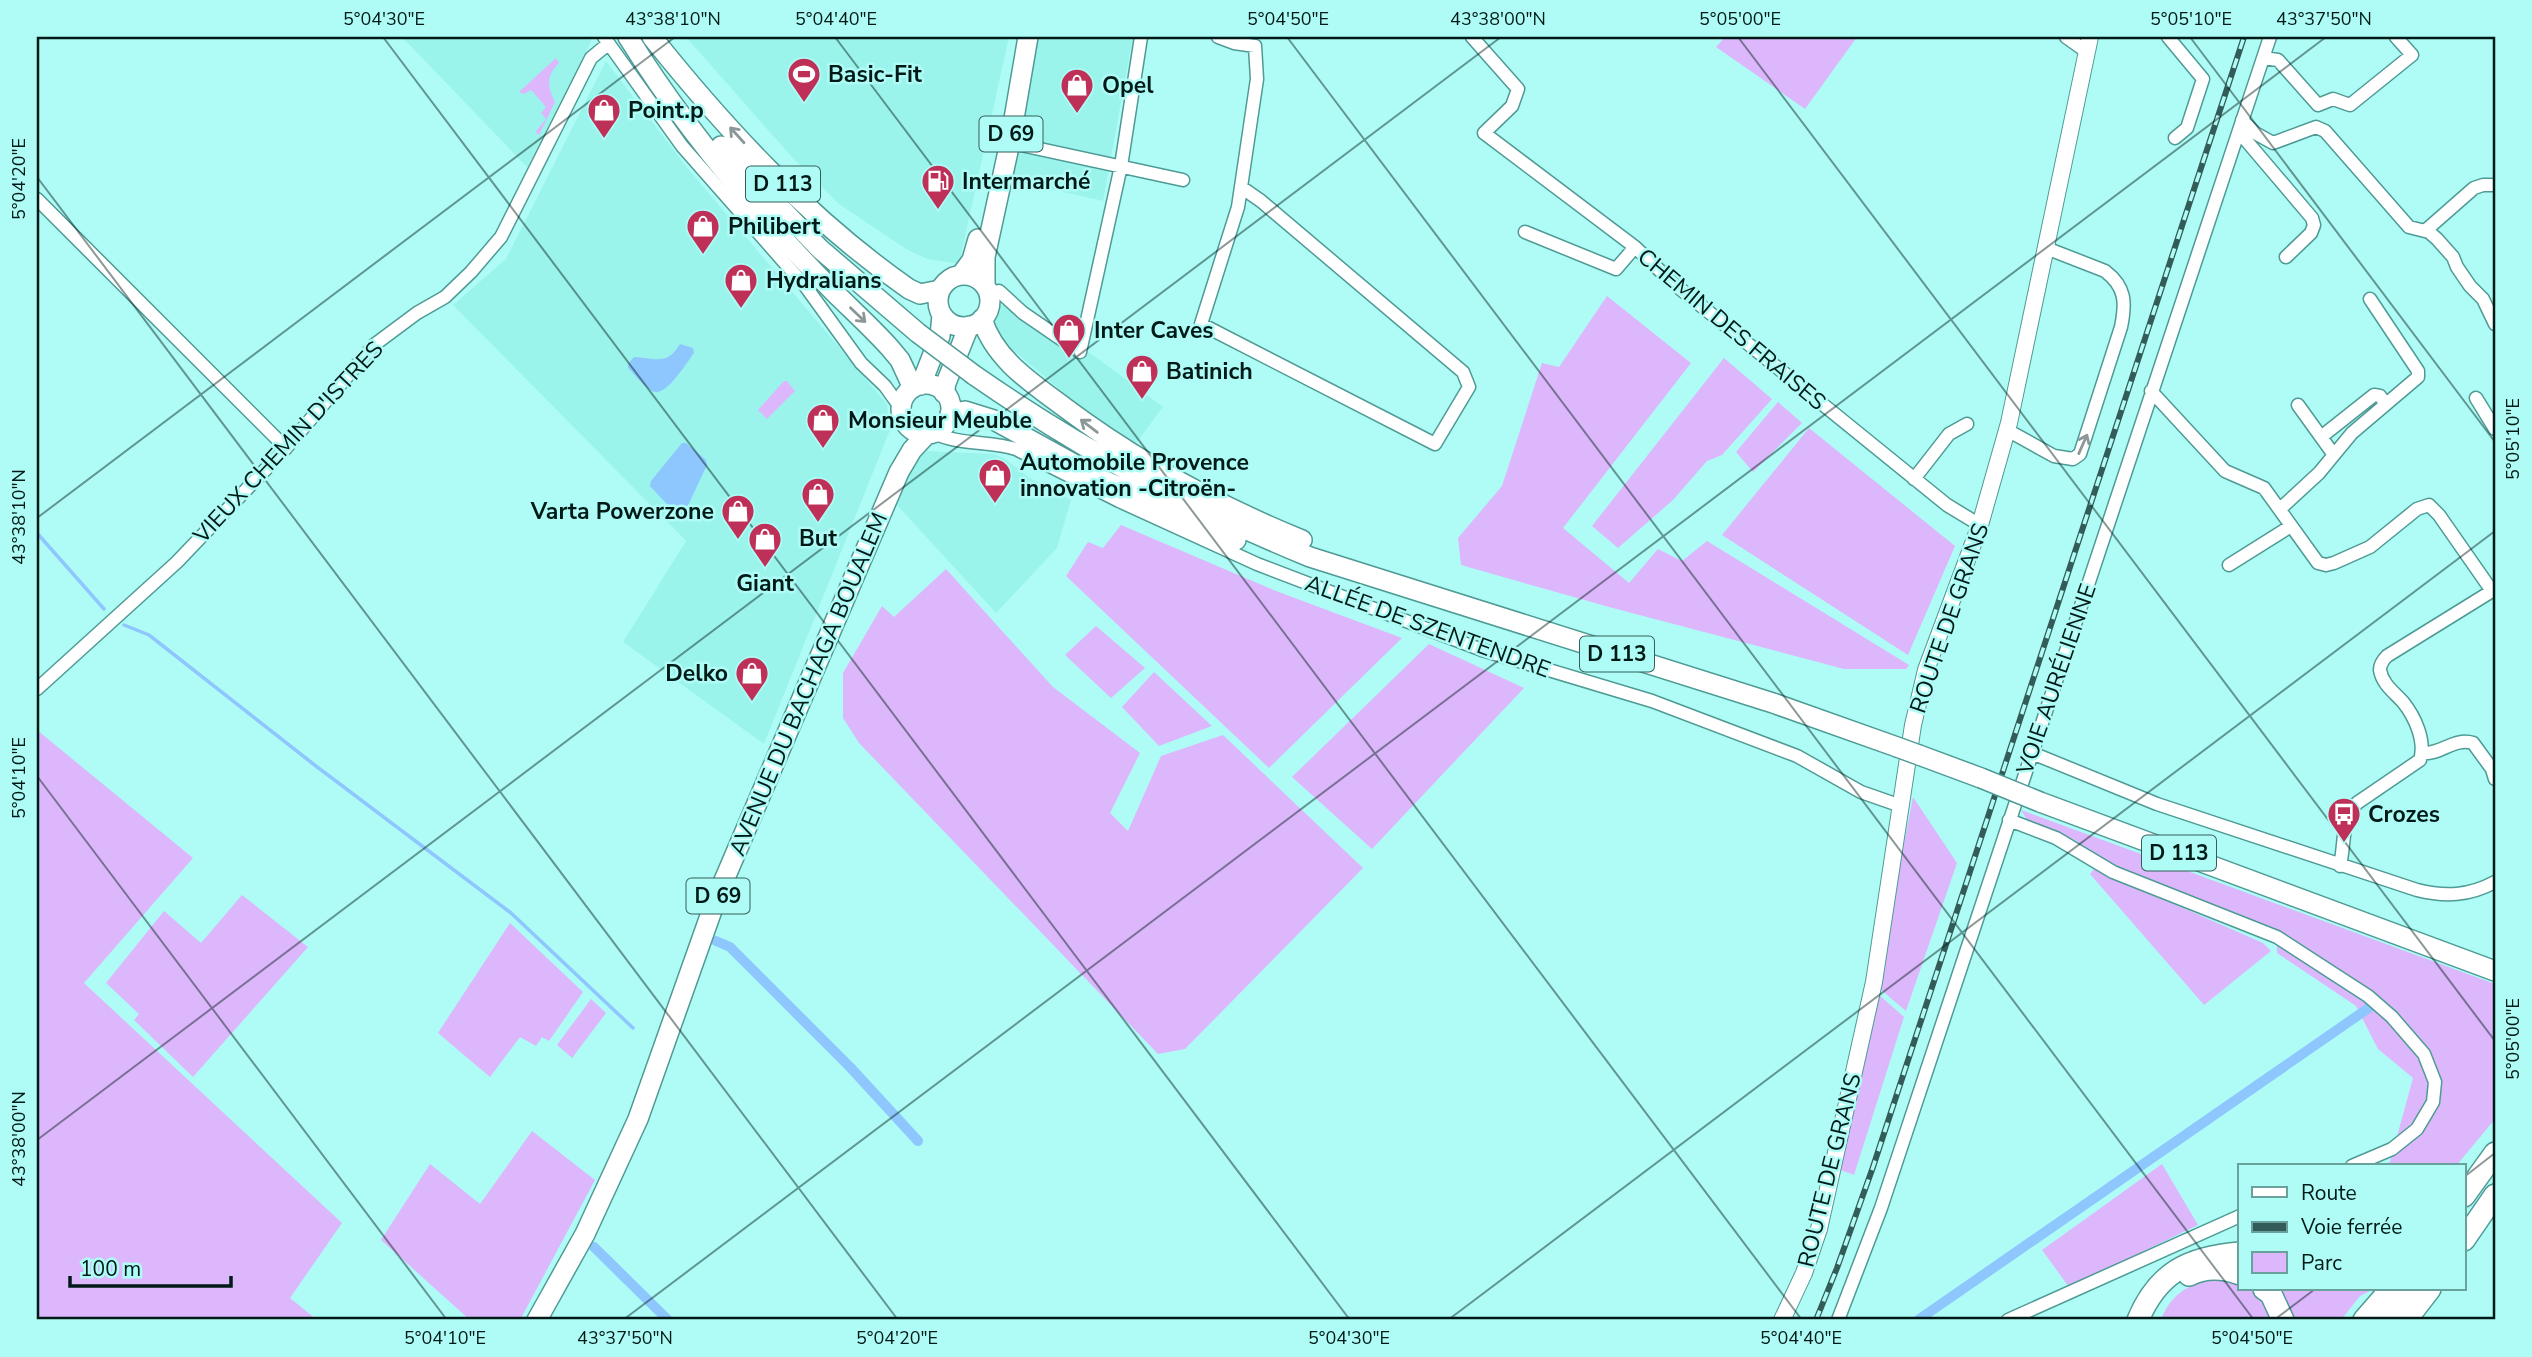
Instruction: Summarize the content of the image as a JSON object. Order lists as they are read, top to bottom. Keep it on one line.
{"streets":{"main road":["D 69","D 113","AVENUE DU BACHAGA BOUALEM"],"street":["CHEMIN DES FRAISES","VIEUX CHEMIN D'ISTRES","ROUTE DE GRANS","ALLÉE DE SZENTENDRE","VOIE AURÉLIENNE"]},"crossings":[["D 69","D 113"],["D 69","ALLÉE DE SZENTENDRE"],["D 69","AVENUE DU BACHAGA BOUALEM"],["CHEMIN DES FRAISES","ROUTE DE GRANS"],["ROUTE DE GRANS","ALLÉE DE SZENTENDRE"]],"places":{"sports":["Basic-Fit"],"shop":["Opel","Point.p","Philibert","Hydralians","Inter Caves","Batinich","Monsieur Meuble","Automobile Provence innovation -Citroën-","But","Varta Powerzone","Giant","Delko"],"fuel station":["Intermarché"],"bus stop":["Crozes"]},"legend":["Route","Voie ferrée","Parc"],"scale_bar":"100 m","coordinates":["5°04'30\"E","43°38'10\"N","5°04'40\"E","5°04'50\"E","43°38'00\"N","5°05'00\"E","5°05'10\"E","43°37'50\"N","5°04'20\"E","5°04'10\"E"]}
